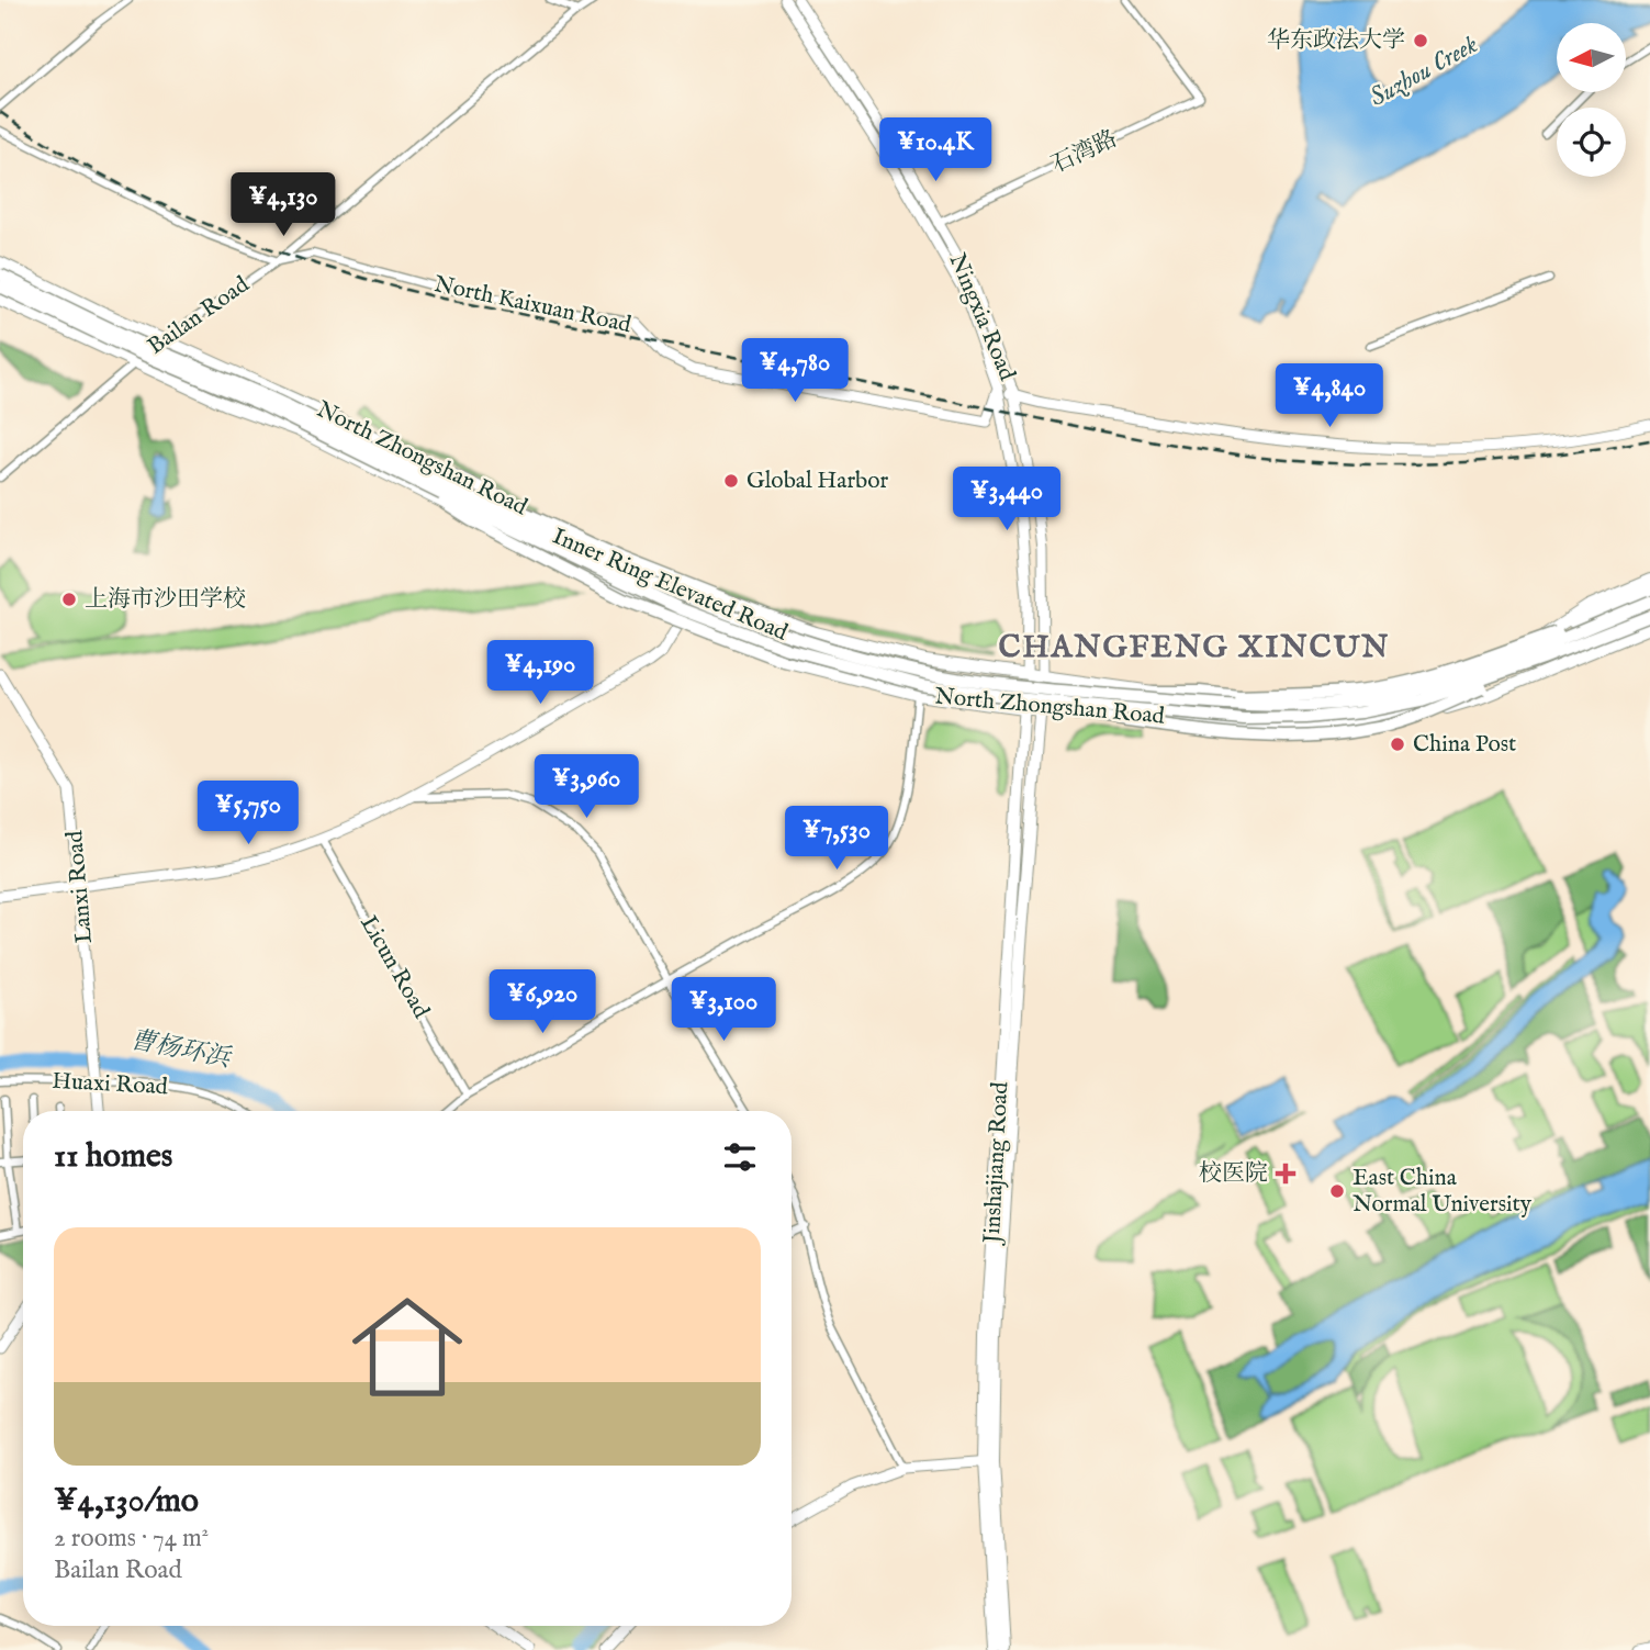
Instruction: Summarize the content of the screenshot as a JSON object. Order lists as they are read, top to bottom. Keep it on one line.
{"streets":{"highway":["Inner Ring Elevated Road"],"main road":["North Zhongshan Road","Jinshajiang Road"],"street":["石湾路","North Kaixuan Road","Bailan Road","Ningxia Road","Lanxi Road","Licun Road","Huaxi Road"]},"crossings":[["石湾路","Ningxia Road"],["North Kaixuan Road","Bailan Road"],["North Kaixuan Road","Ningxia Road"],["Bailan Road","North Zhongshan Road"],["Ningxia Road","North Zhongshan Road"],["Ningxia Road","Jinshajiang Road"],["North Zhongshan Road","Inner Ring Elevated Road"],["North Zhongshan Road","Jinshajiang Road"],["Lanxi Road","Huaxi Road"]],"districts":["CHANGFENG XINCUN"],"water":["Suzhou Creek","曹杨环浜"],"places":{"other":["华东政法大学","Global Harbor","上海市沙田学校","China Post","East China Normal University"],"health":["校医院"]},"north":"left","page":{"price":["¥10.4K","¥4,130","¥4,780","¥4,840","¥3,440","¥4,190","¥3,960","¥5,750","¥7,530","¥6,920","¥3,100"],"heading":"11 homes","list":[{"name":"¥4,130/mo","note":"2 rooms · 74 m² · Bailan Road"}]}}
